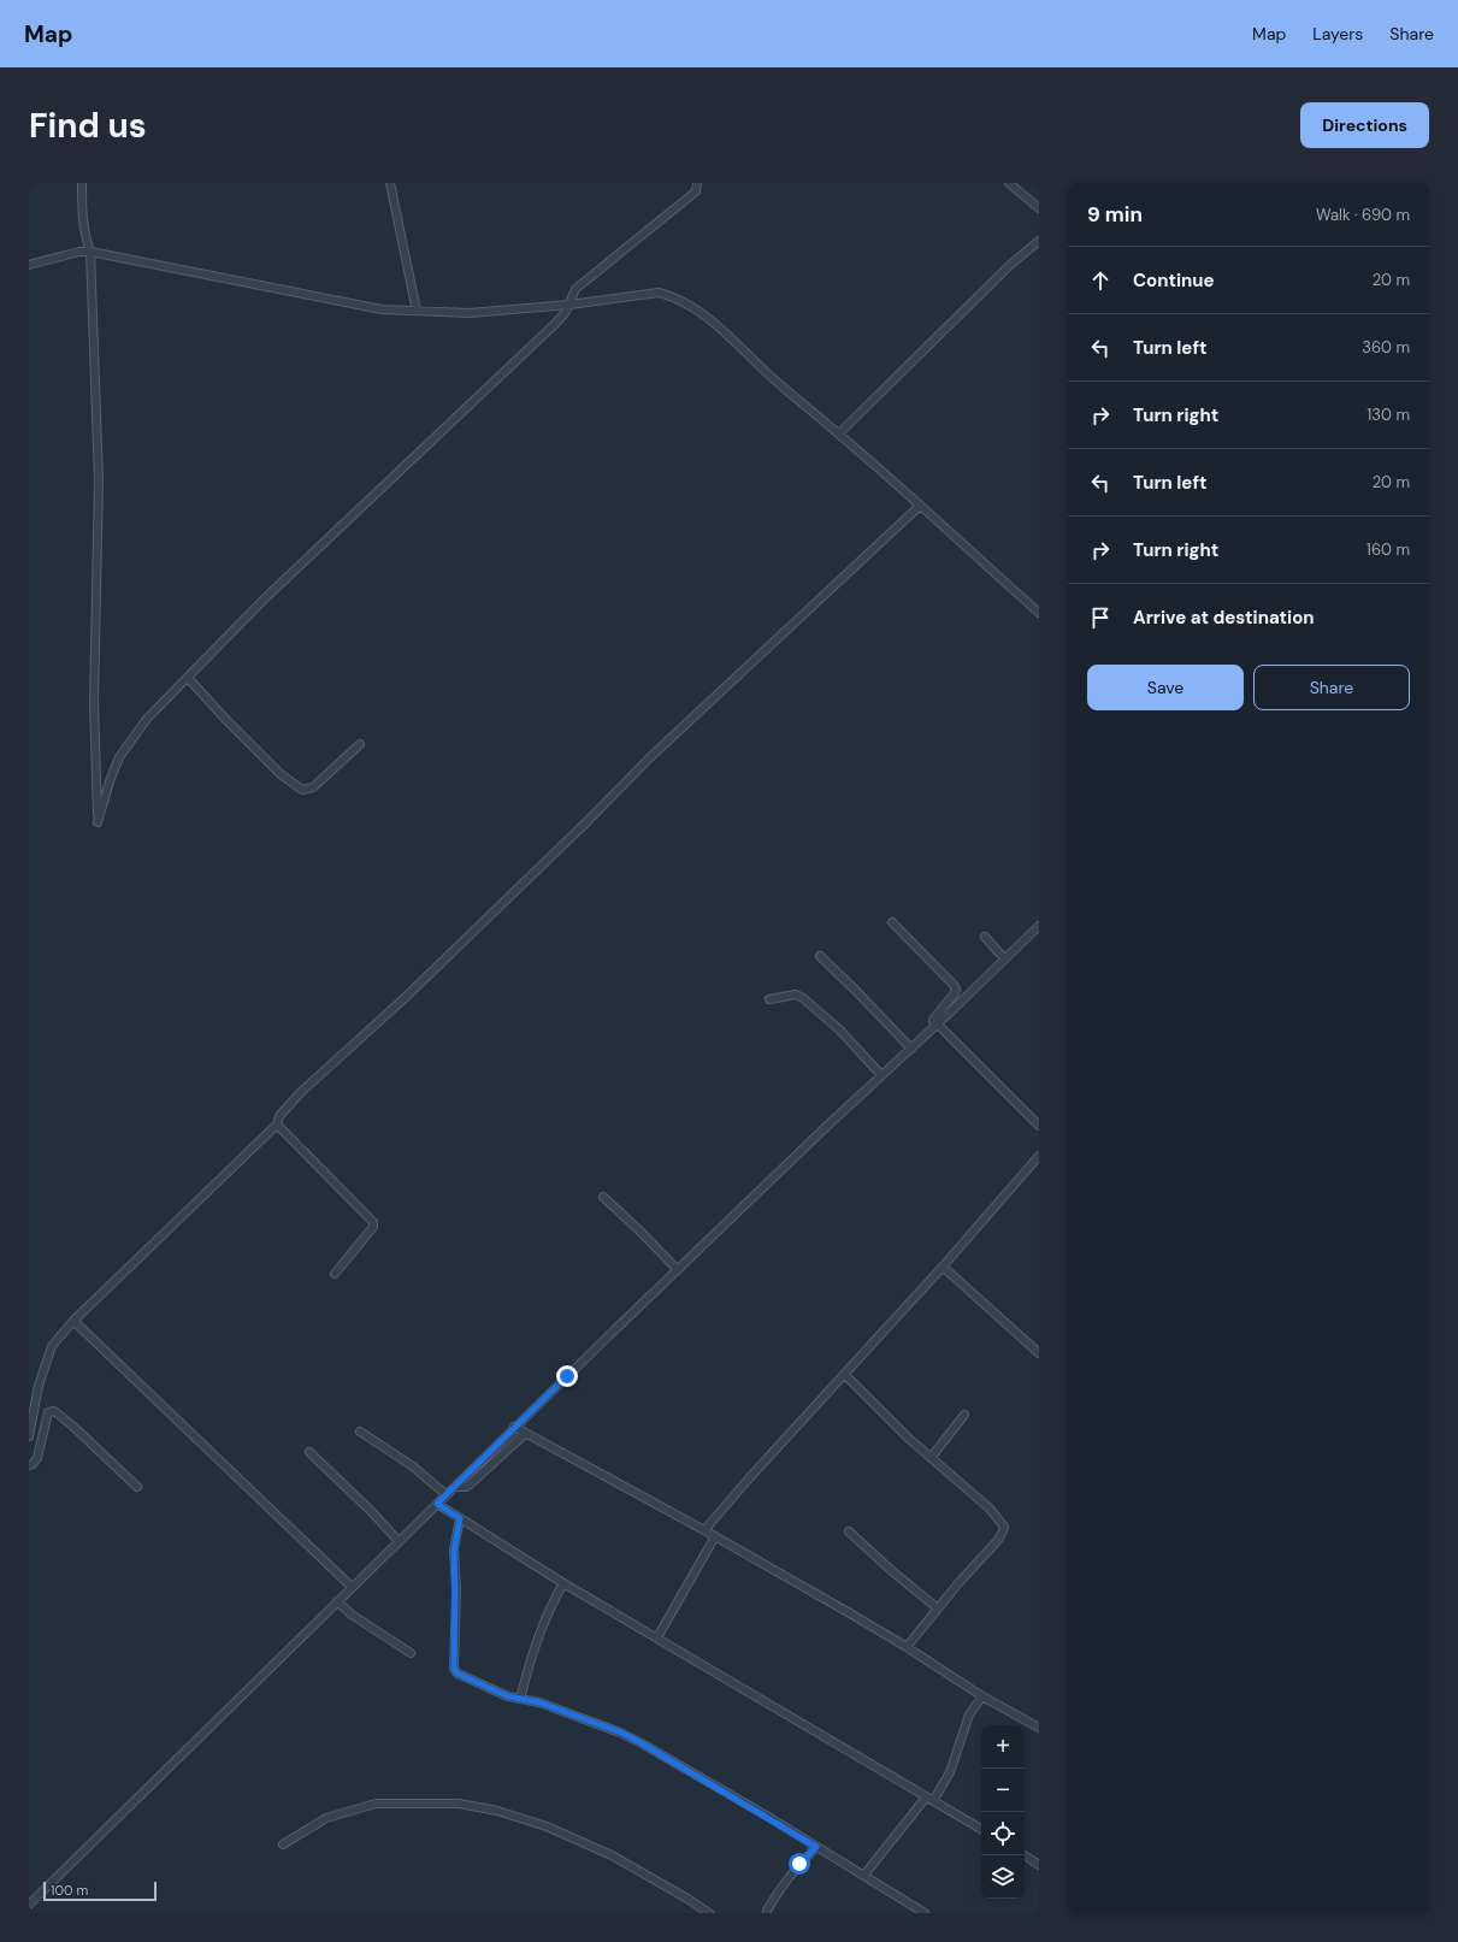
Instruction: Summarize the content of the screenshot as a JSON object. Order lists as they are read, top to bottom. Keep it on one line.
{"scale_bar":"100 m","page":{"header":"Map","nav":["Map","Layers","Share"],"buttons":["Directions",["Save","Share"]],"title":"Find us","heading":["9 min","Walk · 690 m"],"list":[["Continue","20 m"],["Turn left","360 m"],["Turn right","130 m"],["Turn left","20 m"],["Turn right","160 m"],"Arrive at destination"],"map_buttons":["+","−"],"scale":"100 m"}}
